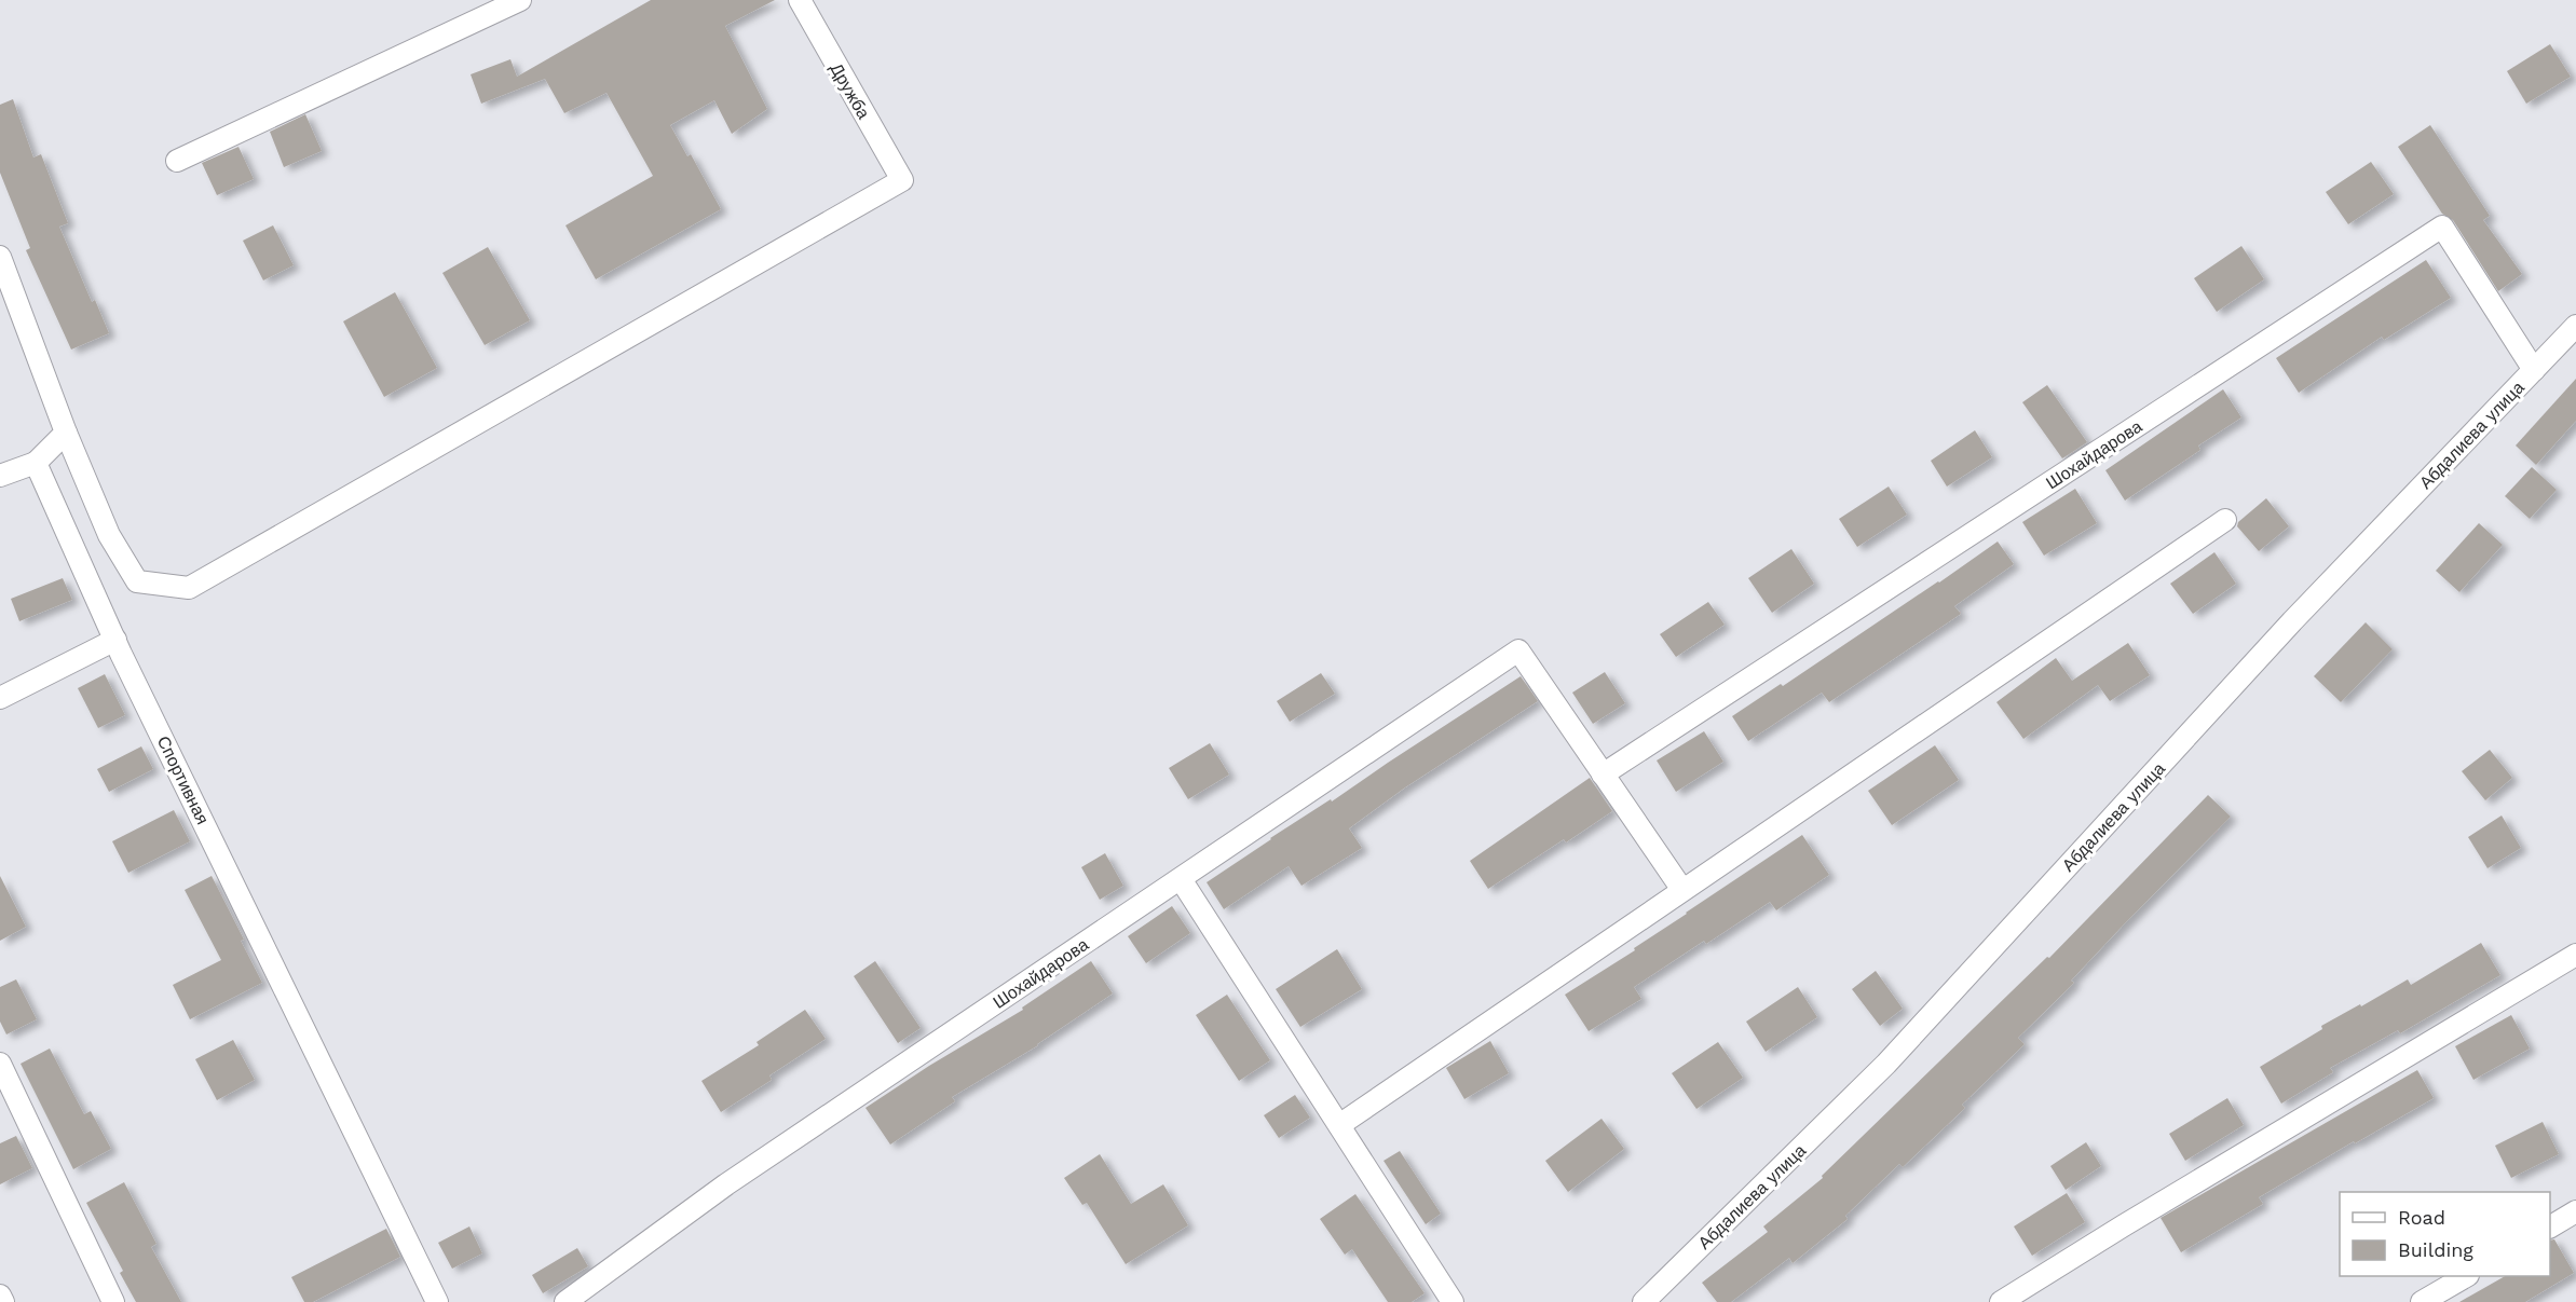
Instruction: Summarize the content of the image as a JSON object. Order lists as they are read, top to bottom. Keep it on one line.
{"streets":{"street":["Дружба","Абдалиева улица","Шохайдарова","Спортивная"]},"crossings":[["Абдалиева улица","Шохайдарова"]],"legend":["Road","Building"]}
